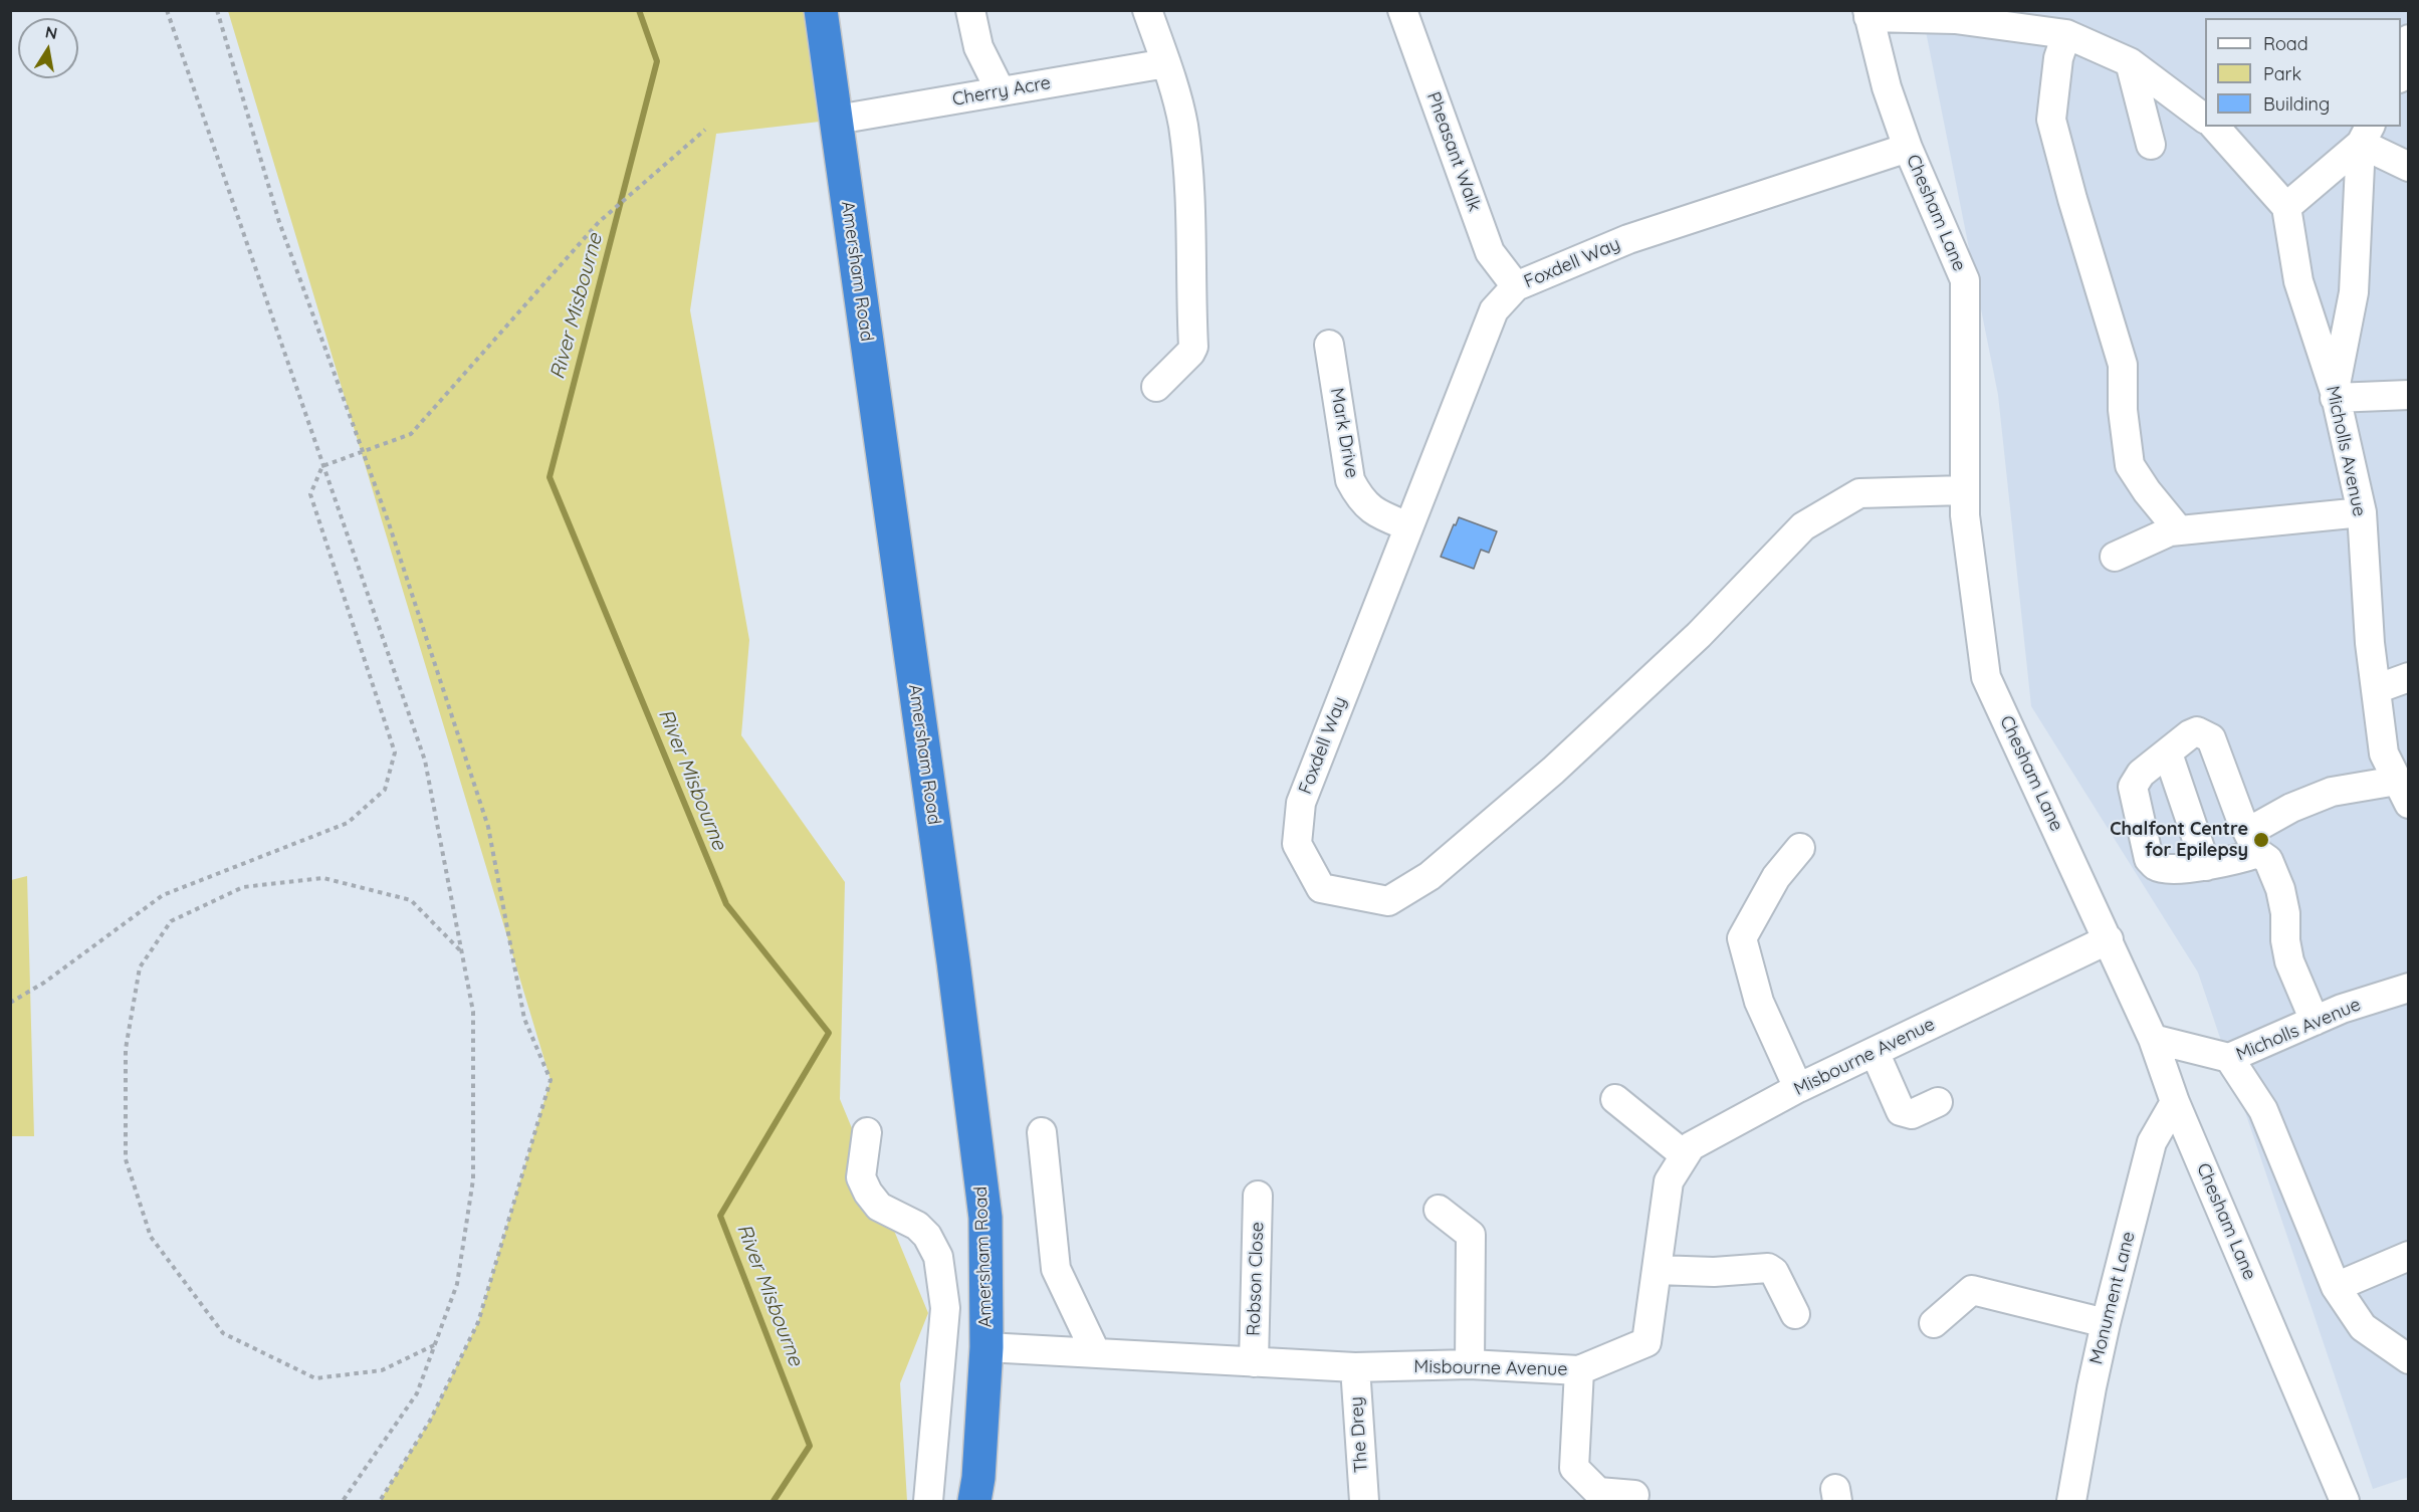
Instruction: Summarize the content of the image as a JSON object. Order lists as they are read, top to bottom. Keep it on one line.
{"streets":{"highway":["Amersham Road"],"street":["Cherry Acre","Pheasant Walk","Chesham Lane","Foxdell Way","Mark Drive","Micholls Avenue","Misbourne Avenue","Robson Close","Monument Lane","The Drey"]},"crossings":[["Cherry Acre","Amersham Road"],["Pheasant Walk","Foxdell Way"],["Chesham Lane","Foxdell Way"],["Chesham Lane","Micholls Avenue"],["Chesham Lane","Misbourne Avenue"],["Chesham Lane","Monument Lane"],["Foxdell Way","Mark Drive"],["Amersham Road","Misbourne Avenue"],["Misbourne Avenue","Robson Close"],["Misbourne Avenue","The Drey"]],"water":["River Misbourne"],"places":["Chalfont Centre for Epilepsy"],"legend":["Road","Park","Building"],"north":"top"}
